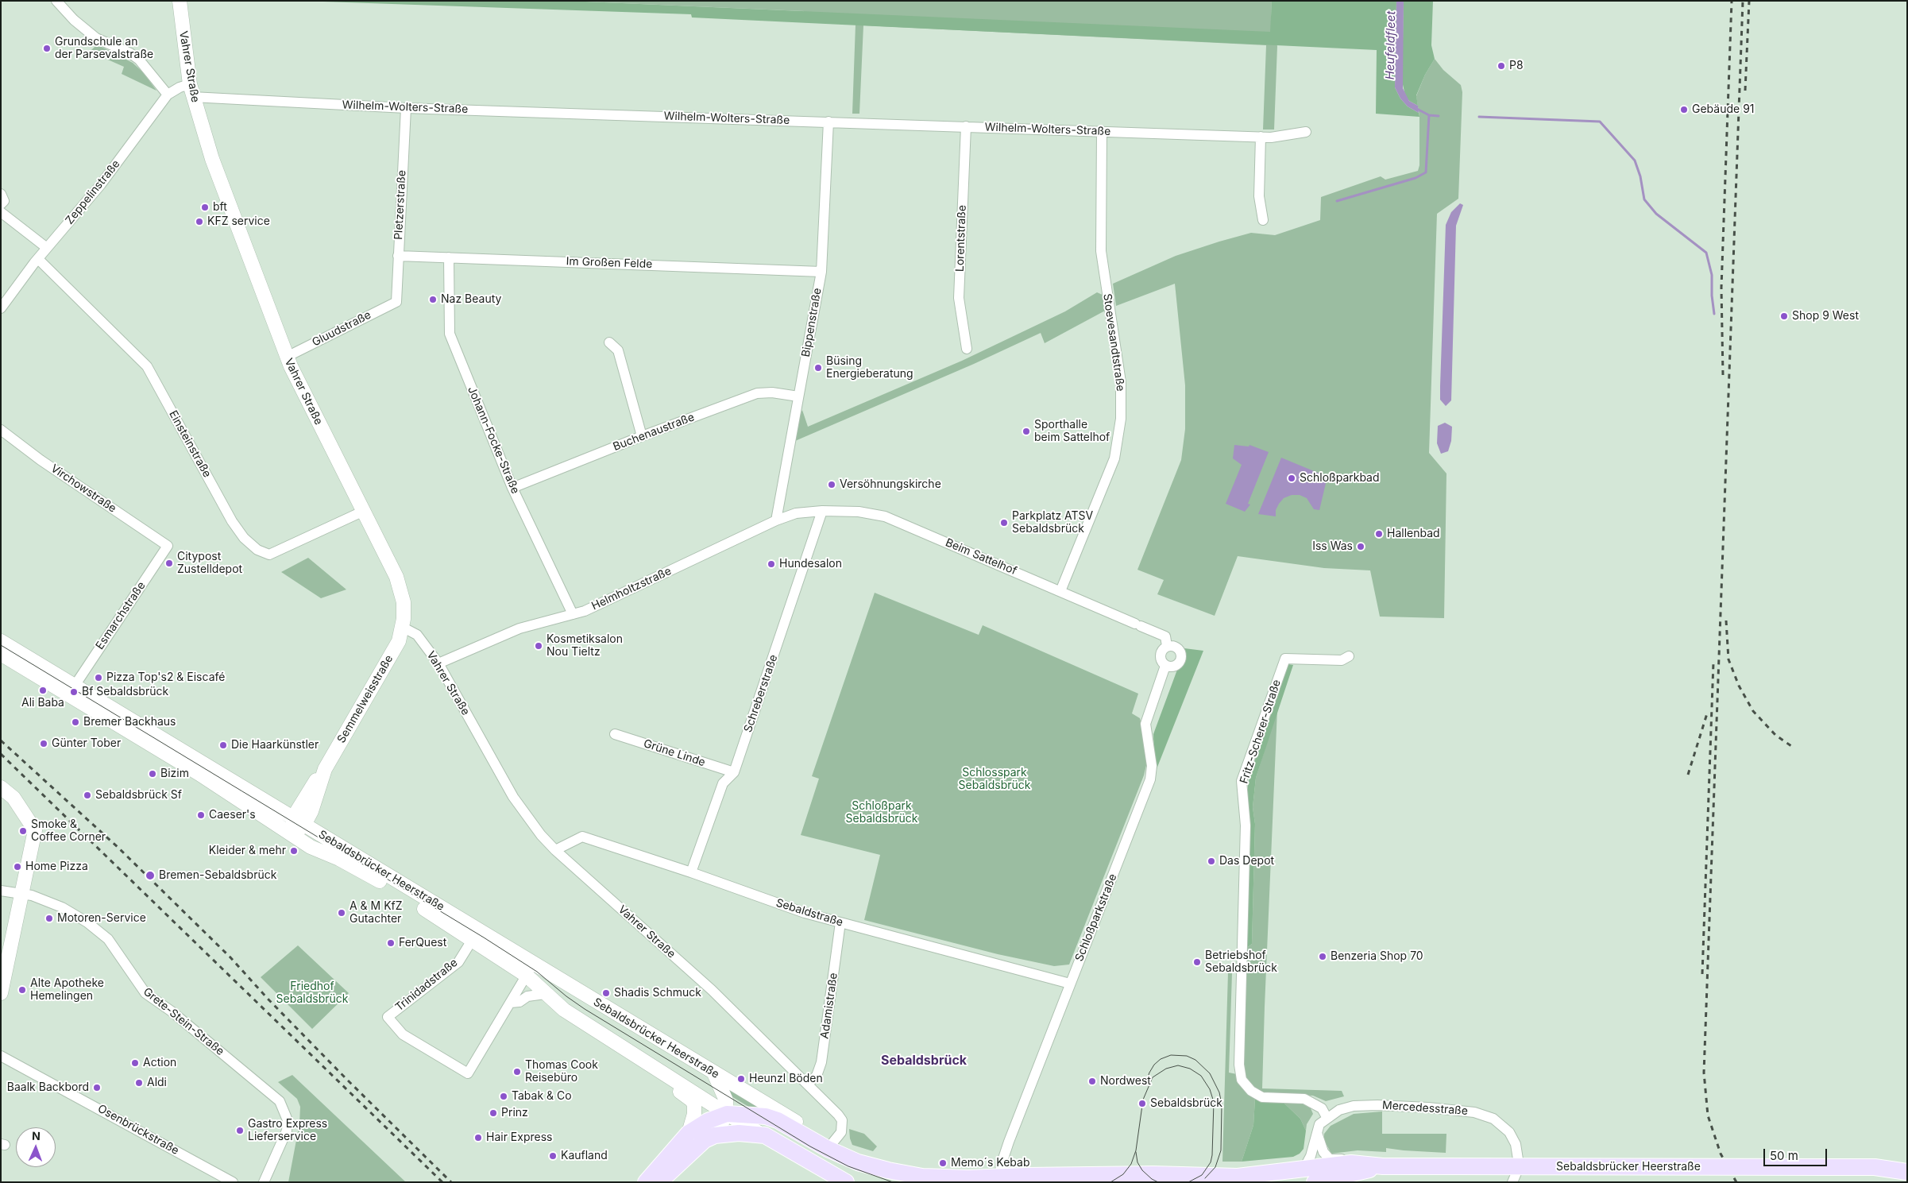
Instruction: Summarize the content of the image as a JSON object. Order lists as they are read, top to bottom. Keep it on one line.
{"streets":{"main road":["Vahrer Straße","Semmelweisstraße","Sebaldsbrücker Heerstraße"],"street":["Wilhelm-Wolters-Straße","Zeppelinstraße","Pletzerstraße","Lorentstraße","Im Großen Felde","Bippenstraße","Gluudstraße","Stoevesandtstraße","Buchenaustraße","Johann-Focke-Straße","Einsteinstraße","Virchowstraße","Beim Sattelhof","Helmholtzstraße","Esmarchstraße","Schreberstraße","Fritz-Scherer-Straße","Grüne Linde","Sebaldstraße","Schloßparkstraße","Trinidadstraße","Adamistraße","Grete-Stein-Straße","Mercedesstraße","Osenbrückstraße"]},"crossings":[["Vahrer Straße","Wilhelm-Wolters-Straße"],["Vahrer Straße","Zeppelinstraße"],["Vahrer Straße","Gluudstraße"],["Vahrer Straße","Einsteinstraße"],["Vahrer Straße","Helmholtzstraße"],["Vahrer Straße","Semmelweisstraße"],["Vahrer Straße","Sebaldsbrücker Heerstraße"],["Vahrer Straße","Sebaldstraße"],["Vahrer Straße","Adamistraße"],["Wilhelm-Wolters-Straße","Zeppelinstraße"],["Wilhelm-Wolters-Straße","Pletzerstraße"],["Wilhelm-Wolters-Straße","Lorentstraße"],["Wilhelm-Wolters-Straße","Bippenstraße"],["Wilhelm-Wolters-Straße","Stoevesandtstraße"],["Zeppelinstraße","Einsteinstraße"],["Pletzerstraße","Im Großen Felde"],["Pletzerstraße","Gluudstraße"],["Im Großen Felde","Bippenstraße"],["Im Großen Felde","Johann-Focke-Straße"],["Bippenstraße","Buchenaustraße"],["Bippenstraße","Helmholtzstraße"],["Stoevesandtstraße","Beim Sattelhof"],["Buchenaustraße","Johann-Focke-Straße"],["Johann-Focke-Straße","Helmholtzstraße"],["Virchowstraße","Esmarchstraße"],["Beim Sattelhof","Helmholtzstraße"],["Beim Sattelhof","Schreberstraße"],["Beim Sattelhof","Schloßparkstraße"],["Helmholtzstraße","Schreberstraße"],["Esmarchstraße","Sebaldsbrücker Heerstraße"],["Schreberstraße","Grüne Linde"],["Schreberstraße","Sebaldstraße"],["Semmelweisstraße","Sebaldsbrücker Heerstraße"],["Fritz-Scherer-Straße","Mercedesstraße"],["Sebaldsbrücker Heerstraße","Schloßparkstraße"],["Sebaldsbrücker Heerstraße","Trinidadstraße"],["Sebaldsbrücker Heerstraße","Mercedesstraße"],["Sebaldstraße","Schloßparkstraße"],["Sebaldstraße","Adamistraße"]],"districts":["Sebaldsbrück"],"water":["Heufeldfleet"],"parks":["Schlosspark Sebaldsbrück","Schloßpark Sebaldsbrück","Friedhof Sebaldsbrück"],"places":["Grundschule an der Parsevalstraße","P8","Gebäude 91","bft","KFZ service","Naz Beauty","Shop 9 West","Büsing Energieberatung","Sporthalle beim Sattelhof","Schloßparkbad","Versöhnungskirche","Parkplatz ATSV Sebaldsbrück","Hallenbad","Iss Was","Citypost Zustelldepot","Hundesalon","Kosmetiksalon Nou Tieltz","Pizza Top's2 & Eiscafé","Ali Baba","Bf Sebaldsbrück","Bremer Backhaus","Günter Tober","Die Haarkünstler","Bizim","Sebaldsbrück Sf","Caeser's","Smoke & Coffee Corner","Kleider & mehr","Das Depot","Home Pizza","Bremen-Sebaldsbrück","A & M KfZ Gutachter","Motoren-Service","FerQuest","Benzeria Shop 70","Betriebshof Sebaldsbrück","Alte Apotheke Hemelingen","Shadis Schmuck","Action","Thomas Cook Reisebüro","Heunzl Böden","Nordwest","Aldi","Baalk Backbord","Tabak & Co","Sebaldsbrück","Prinz","Gastro Express Lieferservice","Hair Express","Kaufland","Memo´s Kebab"],"scale_bar":"50 m","north":"top"}
